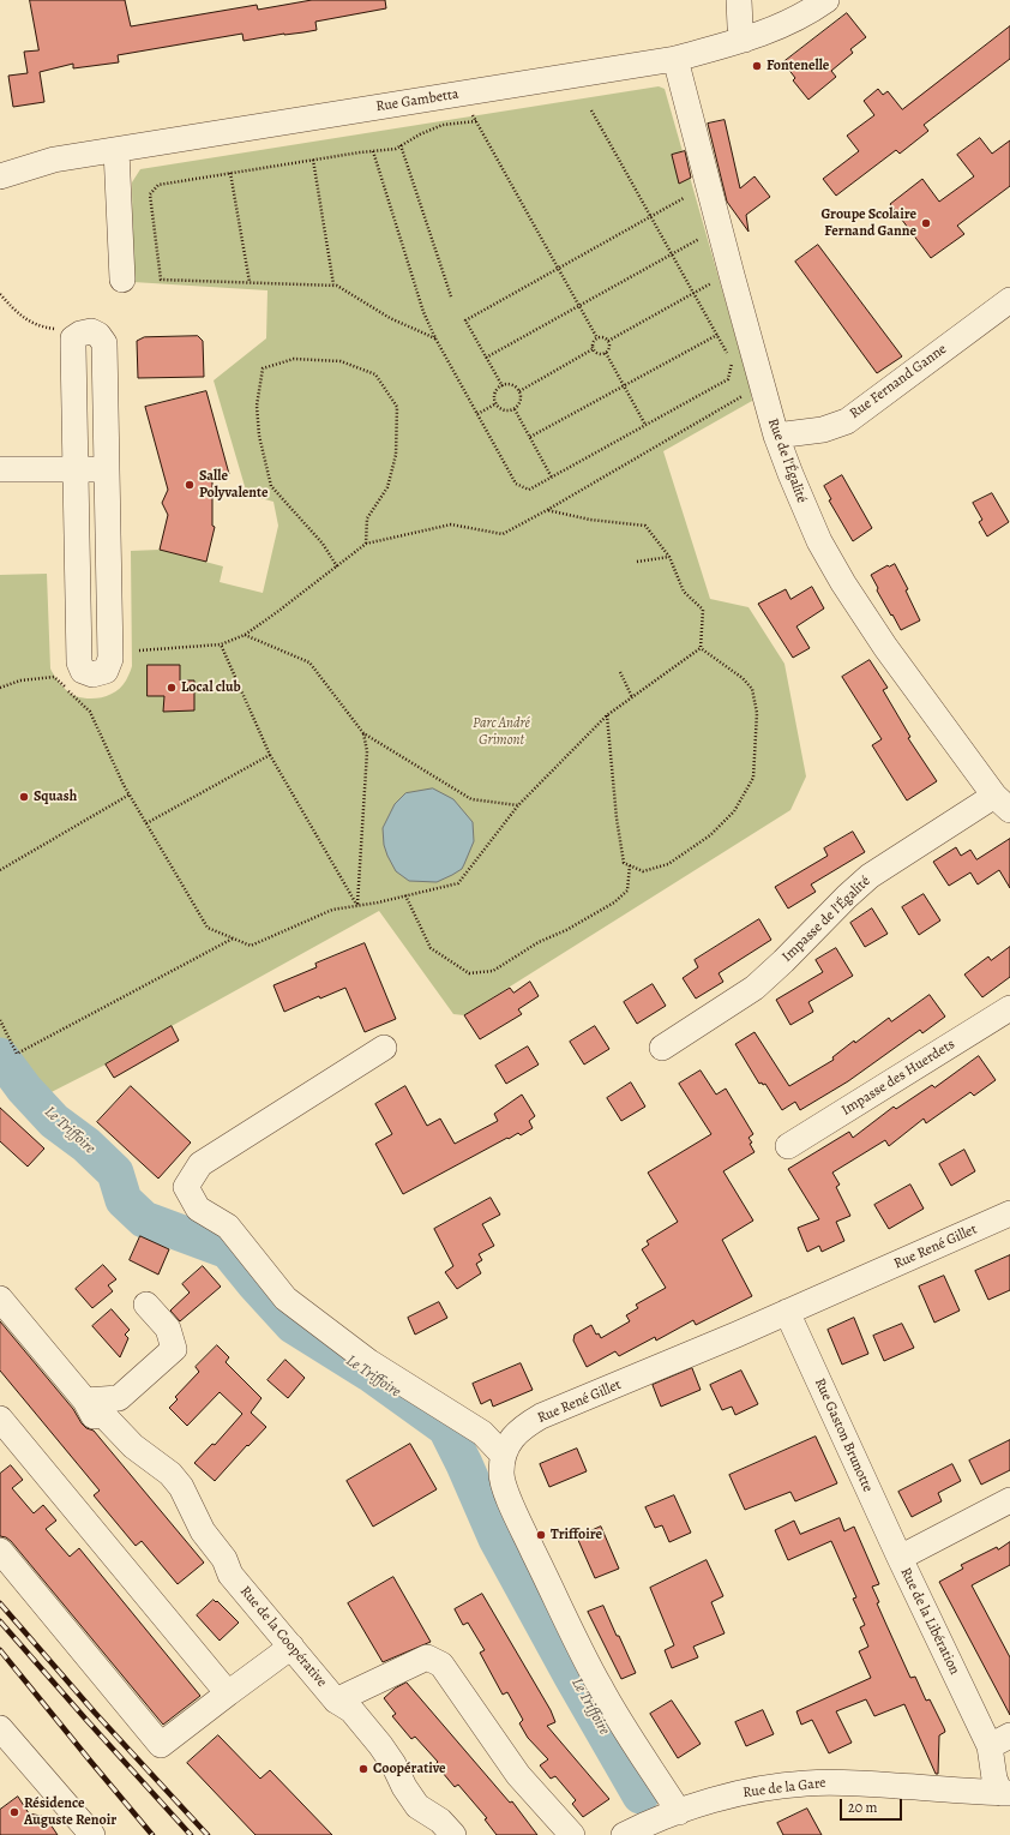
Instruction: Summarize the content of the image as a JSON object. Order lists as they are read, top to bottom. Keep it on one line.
{"streets":{"street":["Rue Gambetta","Rue Fernand Ganne","Rue de l'Égalité","Impasse de l'Égalité","Impasse des Huerdets","Rue René Gillet","Rue Gaston Brunotte","Rue de la Libération","Rue de la Coopérative","Rue de la Gare"]},"crossings":[["Rue Gambetta","Rue de l'Égalité"],["Rue Fernand Ganne","Rue de l'Égalité"],["Rue de l'Égalité","Impasse de l'Égalité"],["Rue René Gillet","Rue Gaston Brunotte"],["Rue René Gillet","Rue de la Gare"],["Rue Gaston Brunotte","Rue de la Libération"],["Rue de la Libération","Rue de la Gare"]],"water":["Le Triffoire"],"parks":["Parc André Grimont"],"places":["Fontenelle","Groupe Scolaire Fernand Ganne","Salle Polyvalente","Local club","Squash","Triffoire","Coopérative","Résidence Auguste Renoir"],"scale_bar":"20 m"}
